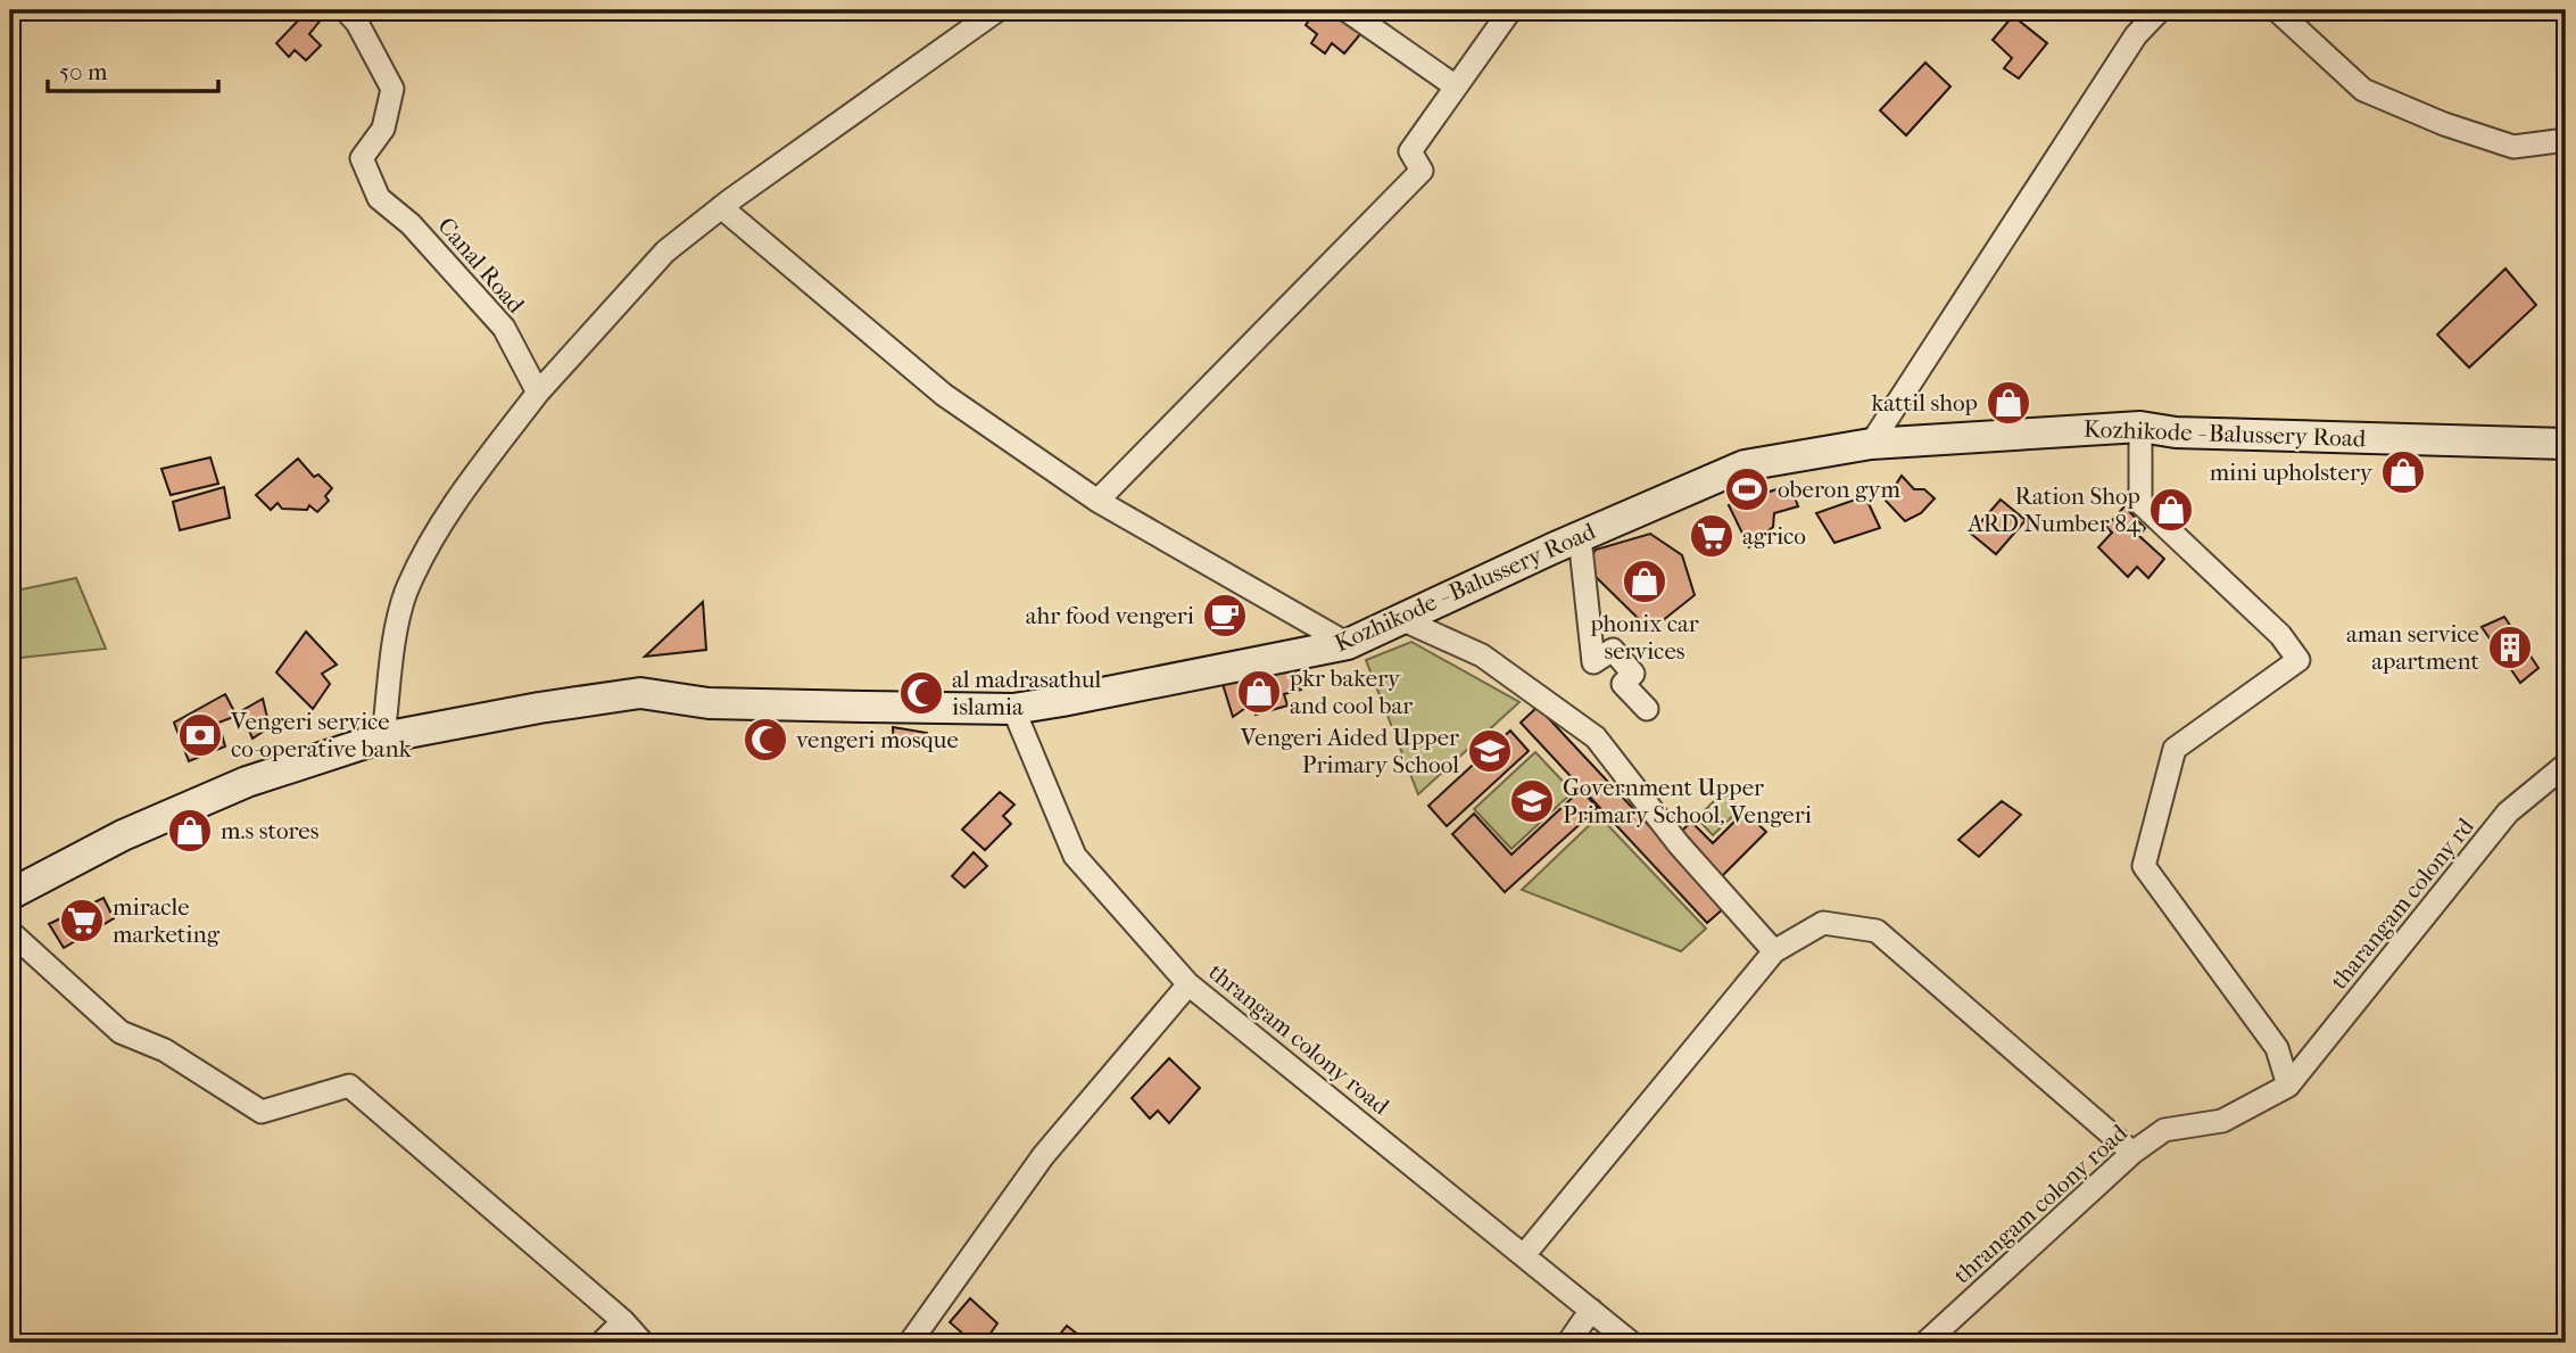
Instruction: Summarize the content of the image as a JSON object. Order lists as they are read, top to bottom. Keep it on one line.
{"streets":{"main road":["Kozhikode - Balussery Road"],"street":["Canal Road","tharangam colony rd","thrangam colony road"]},"crossings":[["Kozhikode - Balussery Road","thrangam colony road"],["tharangam colony rd","thrangam colony road"]],"places":{"shop":["kattil shop","mini upholstery","Ration Shop ARD Number 84","phonix car services","pkr bakery and cool bar","m.s stores"],"sports":["oberon gym"],"supermarket":["agrico","miracle marketing"],"cafe":["ahr food vengeri"],"building":["aman service apartment"],"mosque":["al madrasathul islamia","vengeri mosque"],"bank":["Vengeri service co-operative bank"],"school or university":["Vengeri Aided Upper Primary School","Government Upper Primary School, Vengeri"]},"scale_bar":"50 m"}
